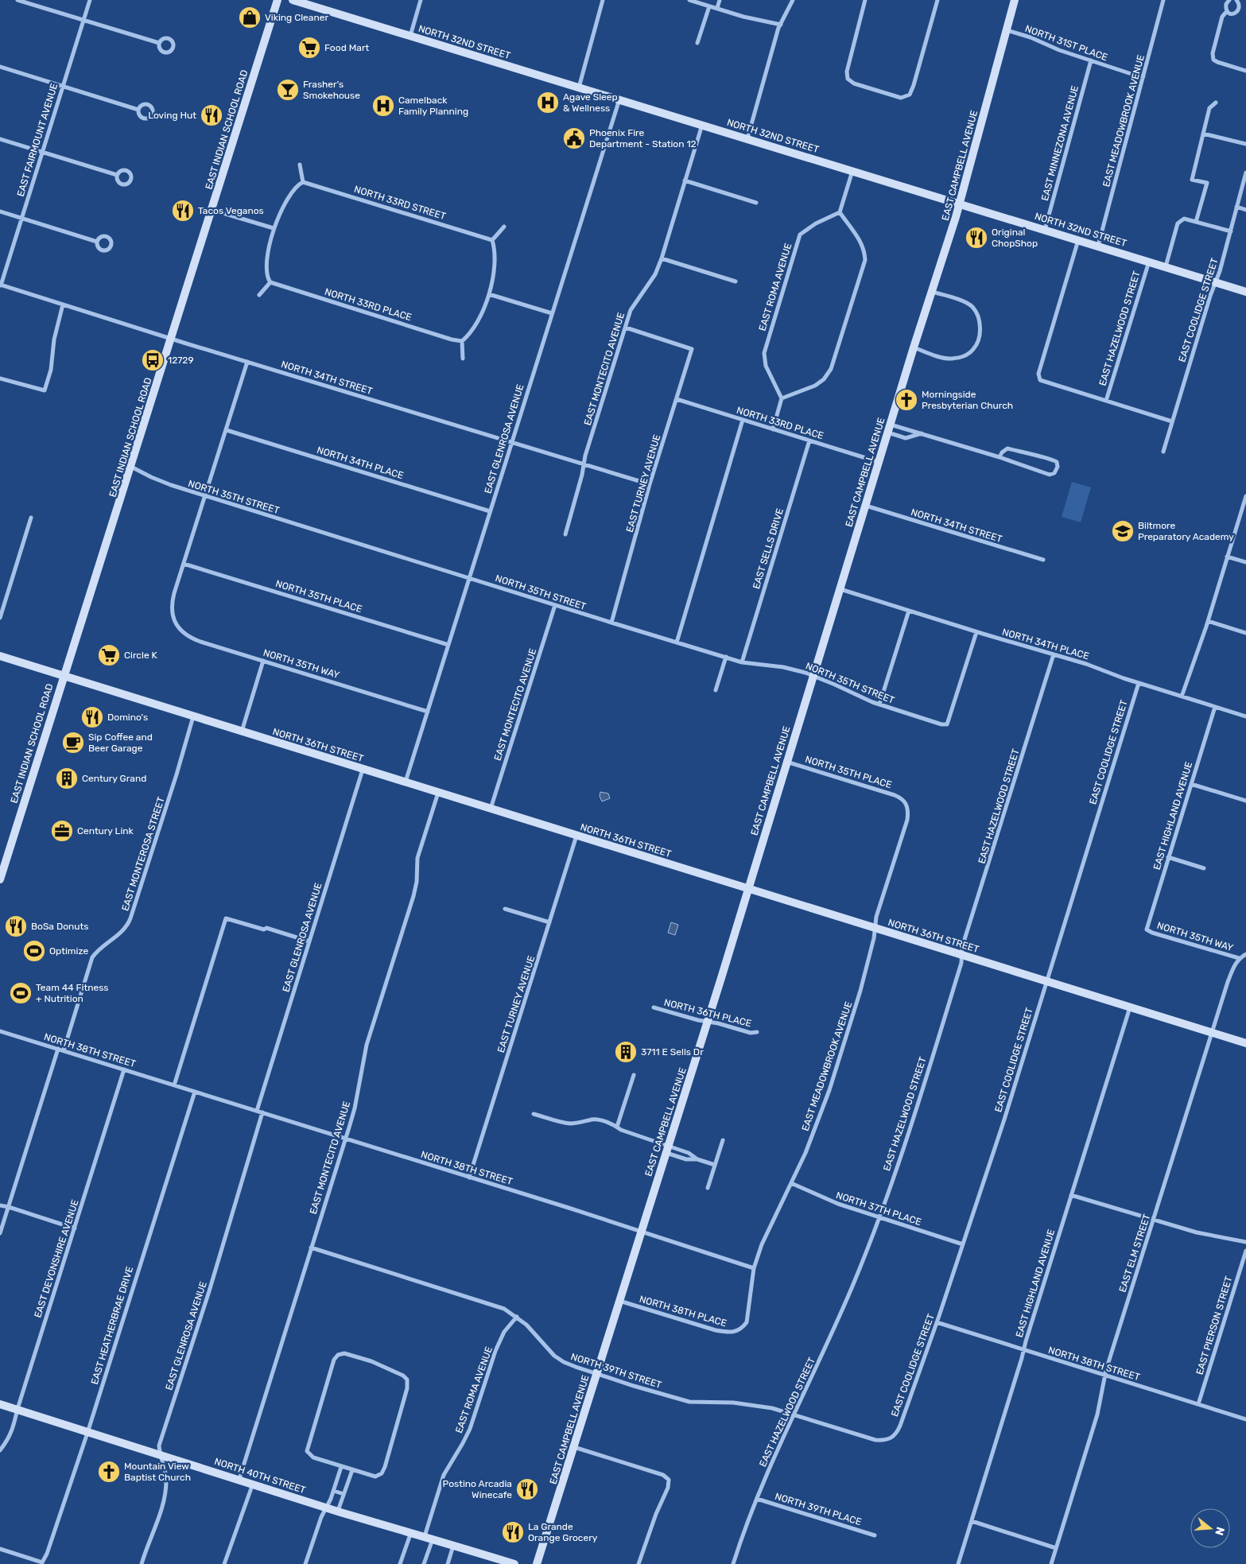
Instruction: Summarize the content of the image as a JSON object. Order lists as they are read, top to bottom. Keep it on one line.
{"streets":{"main road":["NORTH 32ND STREET","EAST INDIAN SCHOOL ROAD","EAST CAMPBELL AVENUE","NORTH 36TH STREET","NORTH 40TH STREET"],"street":["NORTH 31ST PLACE","EAST MEADOWBROOK AVENUE","EAST FAIRMOUNT AVENUE","EAST MINNEZONA AVENUE","NORTH 33RD STREET","EAST ROMA AVENUE","NORTH 33RD PLACE","EAST COOLIDGE STREET","EAST HAZELWOOD STREET","EAST MONTECITO AVENUE","NORTH 34TH STREET","EAST GLENROSA AVENUE","NORTH 34TH PLACE","EAST TURNEY AVENUE","NORTH 35TH STREET","EAST SELLS DRIVE","NORTH 35TH PLACE","NORTH 35TH WAY","EAST HIGHLAND AVENUE","EAST MONTEROSA STREET","NORTH 36TH PLACE","NORTH 38TH STREET","NORTH 37TH PLACE","EAST ELM STREET","EAST DEVONSHIRE AVENUE","NORTH 38TH PLACE","EAST HEATHERBRAE DRIVE","EAST PIERSON STREET","NORTH 39TH STREET","NORTH 39TH PLACE"]},"crossings":[["NORTH 32ND STREET","EAST MEADOWBROOK AVENUE"],["NORTH 32ND STREET","EAST MINNEZONA AVENUE"],["NORTH 32ND STREET","EAST CAMPBELL AVENUE"],["NORTH 32ND STREET","EAST COOLIDGE STREET"],["NORTH 32ND STREET","EAST HAZELWOOD STREET"],["NORTH 32ND STREET","EAST MONTECITO AVENUE"],["NORTH 32ND STREET","EAST GLENROSA AVENUE"],["NORTH 31ST PLACE","EAST MEADOWBROOK AVENUE"],["NORTH 31ST PLACE","EAST MINNEZONA AVENUE"],["NORTH 31ST PLACE","EAST CAMPBELL AVENUE"],["EAST MEADOWBROOK AVENUE","NORTH 35TH PLACE"],["EAST MEADOWBROOK AVENUE","NORTH 36TH STREET"],["EAST MEADOWBROOK AVENUE","NORTH 38TH STREET"],["EAST MEADOWBROOK AVENUE","NORTH 37TH PLACE"],["EAST MEADOWBROOK AVENUE","NORTH 38TH PLACE"],["EAST INDIAN SCHOOL ROAD","NORTH 34TH STREET"],["EAST INDIAN SCHOOL ROAD","NORTH 35TH STREET"],["EAST INDIAN SCHOOL ROAD","NORTH 36TH STREET"],["EAST FAIRMOUNT AVENUE","NORTH 34TH STREET"],["EAST CAMPBELL AVENUE","NORTH 33RD PLACE"],["EAST CAMPBELL AVENUE","NORTH 34TH STREET"],["EAST CAMPBELL AVENUE","NORTH 34TH PLACE"],["EAST CAMPBELL AVENUE","NORTH 35TH STREET"],["EAST CAMPBELL AVENUE","NORTH 35TH PLACE"],["EAST CAMPBELL AVENUE","NORTH 36TH STREET"],["EAST CAMPBELL AVENUE","NORTH 36TH PLACE"],["EAST CAMPBELL AVENUE","NORTH 38TH STREET"],["EAST CAMPBELL AVENUE","NORTH 38TH PLACE"],["EAST CAMPBELL AVENUE","NORTH 39TH STREET"],["EAST ROMA AVENUE","NORTH 39TH STREET"],["EAST ROMA AVENUE","NORTH 40TH STREET"],["NORTH 33RD PLACE","EAST TURNEY AVENUE"],["NORTH 33RD PLACE","EAST SELLS DRIVE"],["EAST COOLIDGE STREET","NORTH 34TH PLACE"],["EAST COOLIDGE STREET","NORTH 36TH STREET"],["EAST COOLIDGE STREET","NORTH 38TH STREET"],["EAST COOLIDGE STREET","NORTH 37TH PLACE"],["EAST COOLIDGE STREET","NORTH 39TH STREET"],["EAST HAZELWOOD STREET","NORTH 34TH PLACE"],["EAST HAZELWOOD STREET","NORTH 36TH STREET"],["EAST HAZELWOOD STREET","NORTH 37TH PLACE"],["EAST HAZELWOOD STREET","NORTH 39TH STREET"],["EAST HAZELWOOD STREET","NORTH 39TH PLACE"],["EAST MONTECITO AVENUE","NORTH 34TH STREET"],["EAST MONTECITO AVENUE","EAST TURNEY AVENUE"],["EAST MONTECITO AVENUE","NORTH 35TH STREET"],["EAST MONTECITO AVENUE","NORTH 36TH STREET"],["EAST MONTECITO AVENUE","NORTH 38TH STREET"],["EAST MONTECITO AVENUE","NORTH 39TH STREET"],["EAST MONTECITO AVENUE","NORTH 40TH STREET"],["NORTH 34TH STREET","EAST GLENROSA AVENUE"],["NORTH 34TH STREET","EAST TURNEY AVENUE"],["EAST GLENROSA AVENUE","NORTH 34TH PLACE"],["EAST GLENROSA AVENUE","NORTH 35TH STREET"],["EAST GLENROSA AVENUE","NORTH 35TH PLACE"],["EAST GLENROSA AVENUE","NORTH 35TH WAY"],["EAST GLENROSA AVENUE","NORTH 36TH STREET"],["EAST GLENROSA AVENUE","NORTH 38TH STREET"],["EAST GLENROSA AVENUE","NORTH 40TH STREET"],["NORTH 34TH PLACE","NORTH 35TH STREET"],["NORTH 34TH PLACE","EAST HIGHLAND AVENUE"],["EAST TURNEY AVENUE","NORTH 35TH STREET"],["EAST TURNEY AVENUE","NORTH 36TH STREET"],["EAST TURNEY AVENUE","NORTH 38TH STREET"],["NORTH 35TH STREET","EAST SELLS DRIVE"],["NORTH 35TH PLACE","NORTH 35TH WAY"],["NORTH 35TH WAY","EAST HIGHLAND AVENUE"],["NORTH 35TH WAY","EAST ELM STREET"],["NORTH 36TH STREET","EAST HIGHLAND AVENUE"],["NORTH 36TH STREET","EAST MONTEROSA STREET"],["NORTH 36TH STREET","EAST ELM STREET"],["EAST HIGHLAND AVENUE","NORTH 38TH STREET"],["EAST MONTEROSA STREET","NORTH 38TH STREET"],["NORTH 38TH STREET","EAST ELM STREET"],["NORTH 38TH STREET","EAST DEVONSHIRE AVENUE"],["NORTH 38TH STREET","EAST HEATHERBRAE DRIVE"],["NORTH 38TH STREET","EAST PIERSON STREET"],["EAST DEVONSHIRE AVENUE","NORTH 40TH STREET"],["EAST HEATHERBRAE DRIVE","NORTH 40TH STREET"]],"places":{"shop":["Viking Cleaner"],"supermarket":["Food Mart","Circle K"],"bar":["Frasher's Smokehouse"],"hospital":["Agave Sleep & Wellness","Camelback Family Planning"],"restaurant":["Loving Hut","Tacos Veganos","Original ChopShop","Domino's","BoSa Donuts","Postino Arcadia Winecafe","La Grande Orange Grocery"],"public building":["Phoenix Fire Department - Station 12"],"bus stop":["12729"],"church":["Morningside Presbyterian Church","Mountain View Baptist Church"],"school or university":["Biltmore Preparatory Academy"],"cafe":["Sip Coffee and Beer Garage"],"building":["Century Grand","3711 E Sells Dr"],"office":["Century Link"],"sports":["Optimize","Team 44 Fitness + Nutrition"]},"north":"right"}
